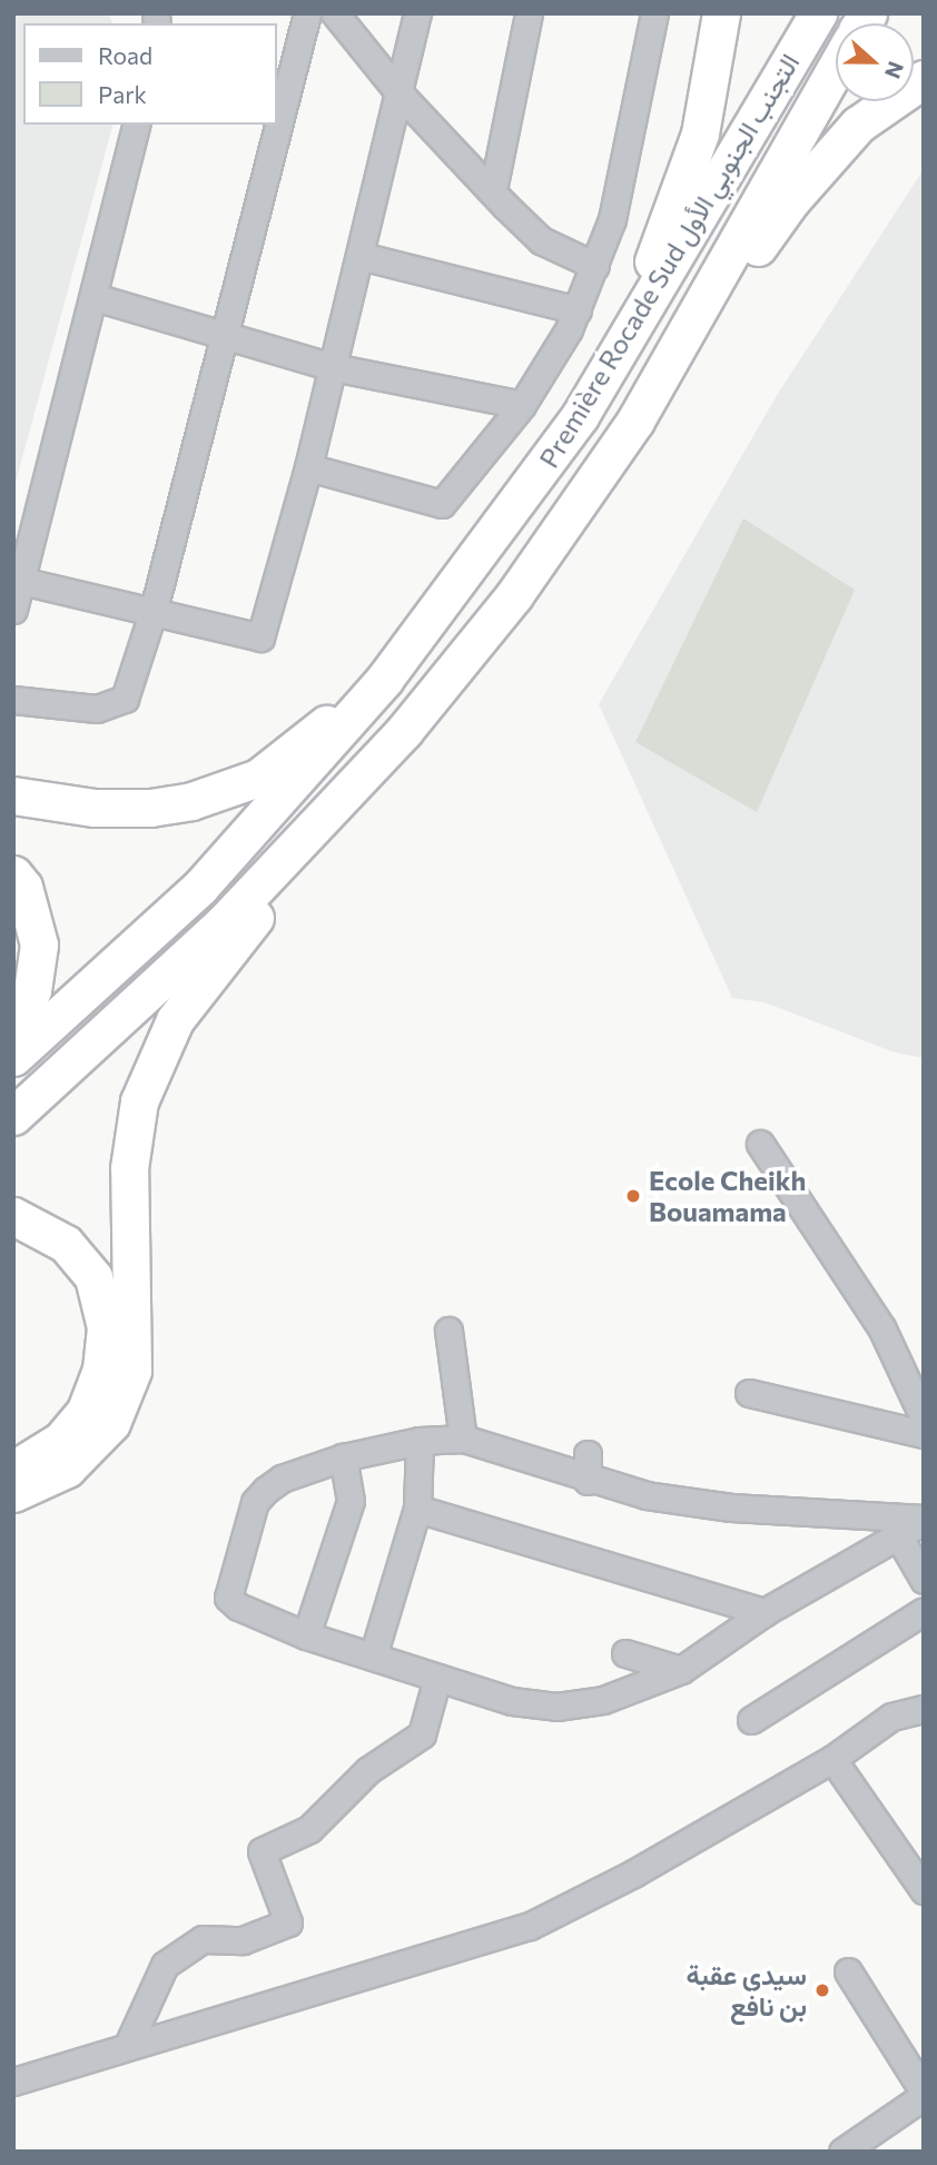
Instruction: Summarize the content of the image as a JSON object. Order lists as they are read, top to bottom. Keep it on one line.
{"streets":{"highway":["Première Rocade Sud التجنب الجنوبي الأول"]},"places":["Ecole Cheikh Bouamama","سيدي عقبة بن نافع"],"legend":["Road","Park"],"north":"right"}
